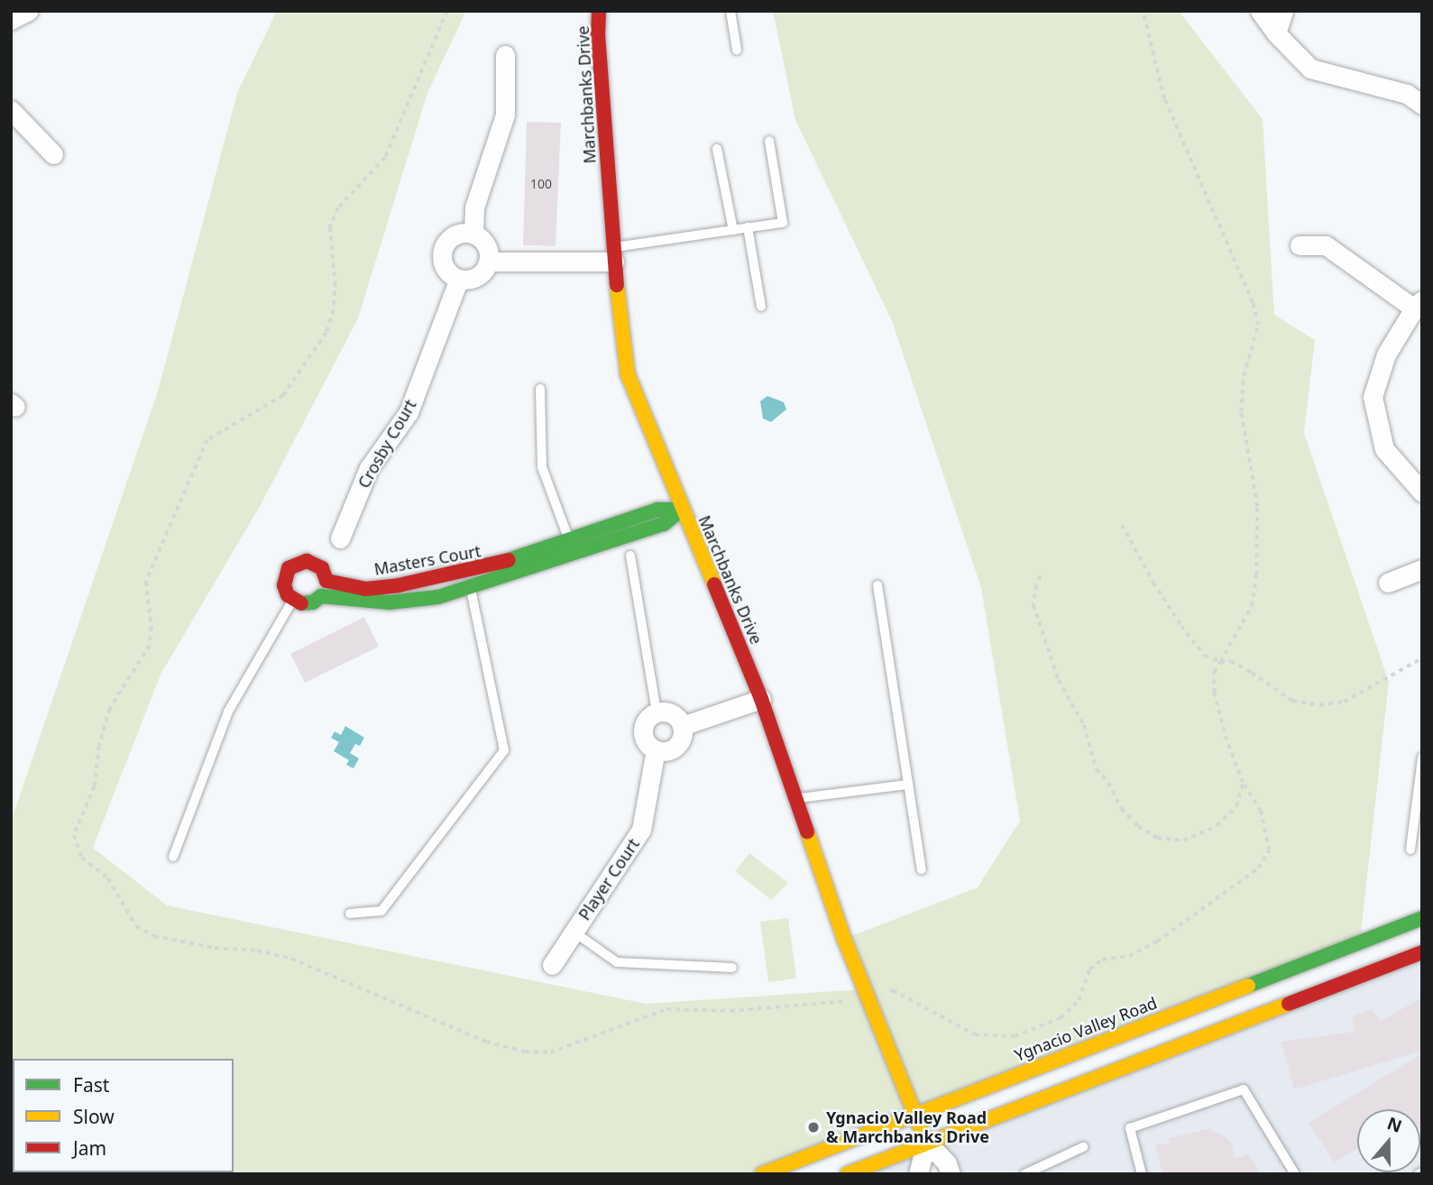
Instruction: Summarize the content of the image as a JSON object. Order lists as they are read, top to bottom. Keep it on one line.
{"streets":{"main road":["Marchbanks Drive","Masters Court","Ygnacio Valley Road"],"street":["Crosby Court","Player Court"]},"crossings":[["Marchbanks Drive","Masters Court"],["Marchbanks Drive","Ygnacio Valley Road"]],"places":["Ygnacio Valley Road & Marchbanks Drive"],"house_numbers":["100"],"legend":["Fast","Slow","Jam"],"north":"top"}
